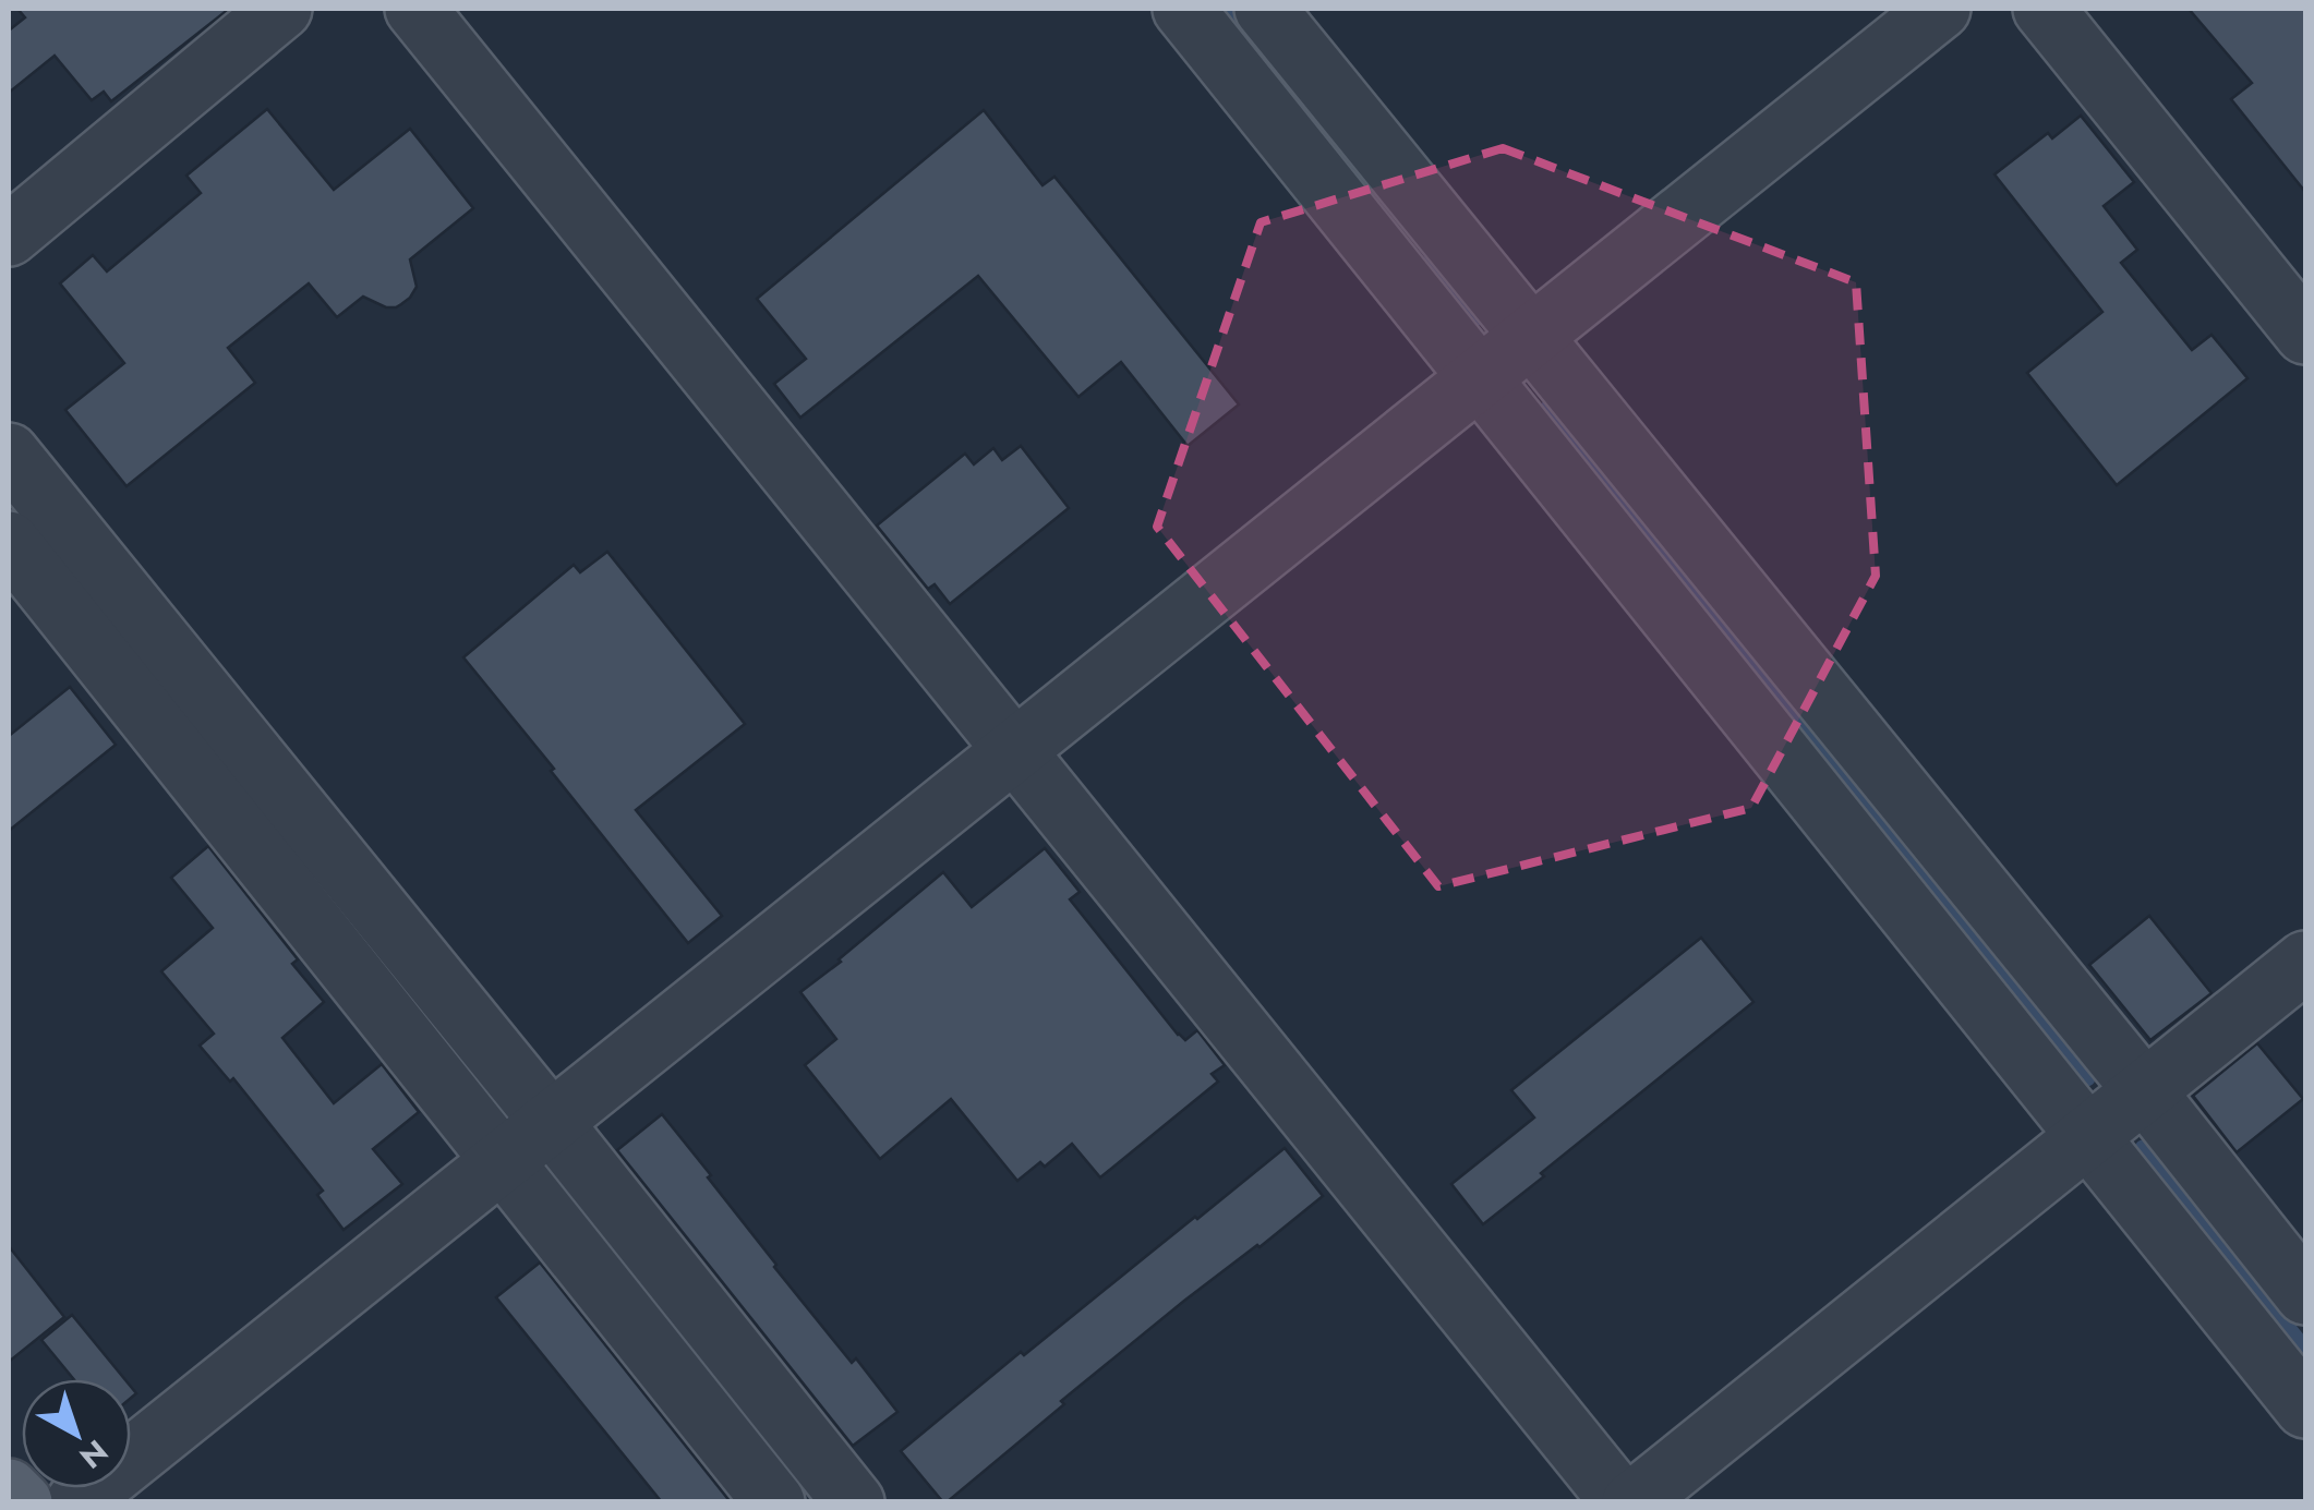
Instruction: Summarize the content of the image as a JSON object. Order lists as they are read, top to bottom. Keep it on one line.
{"north":"bottom right"}
